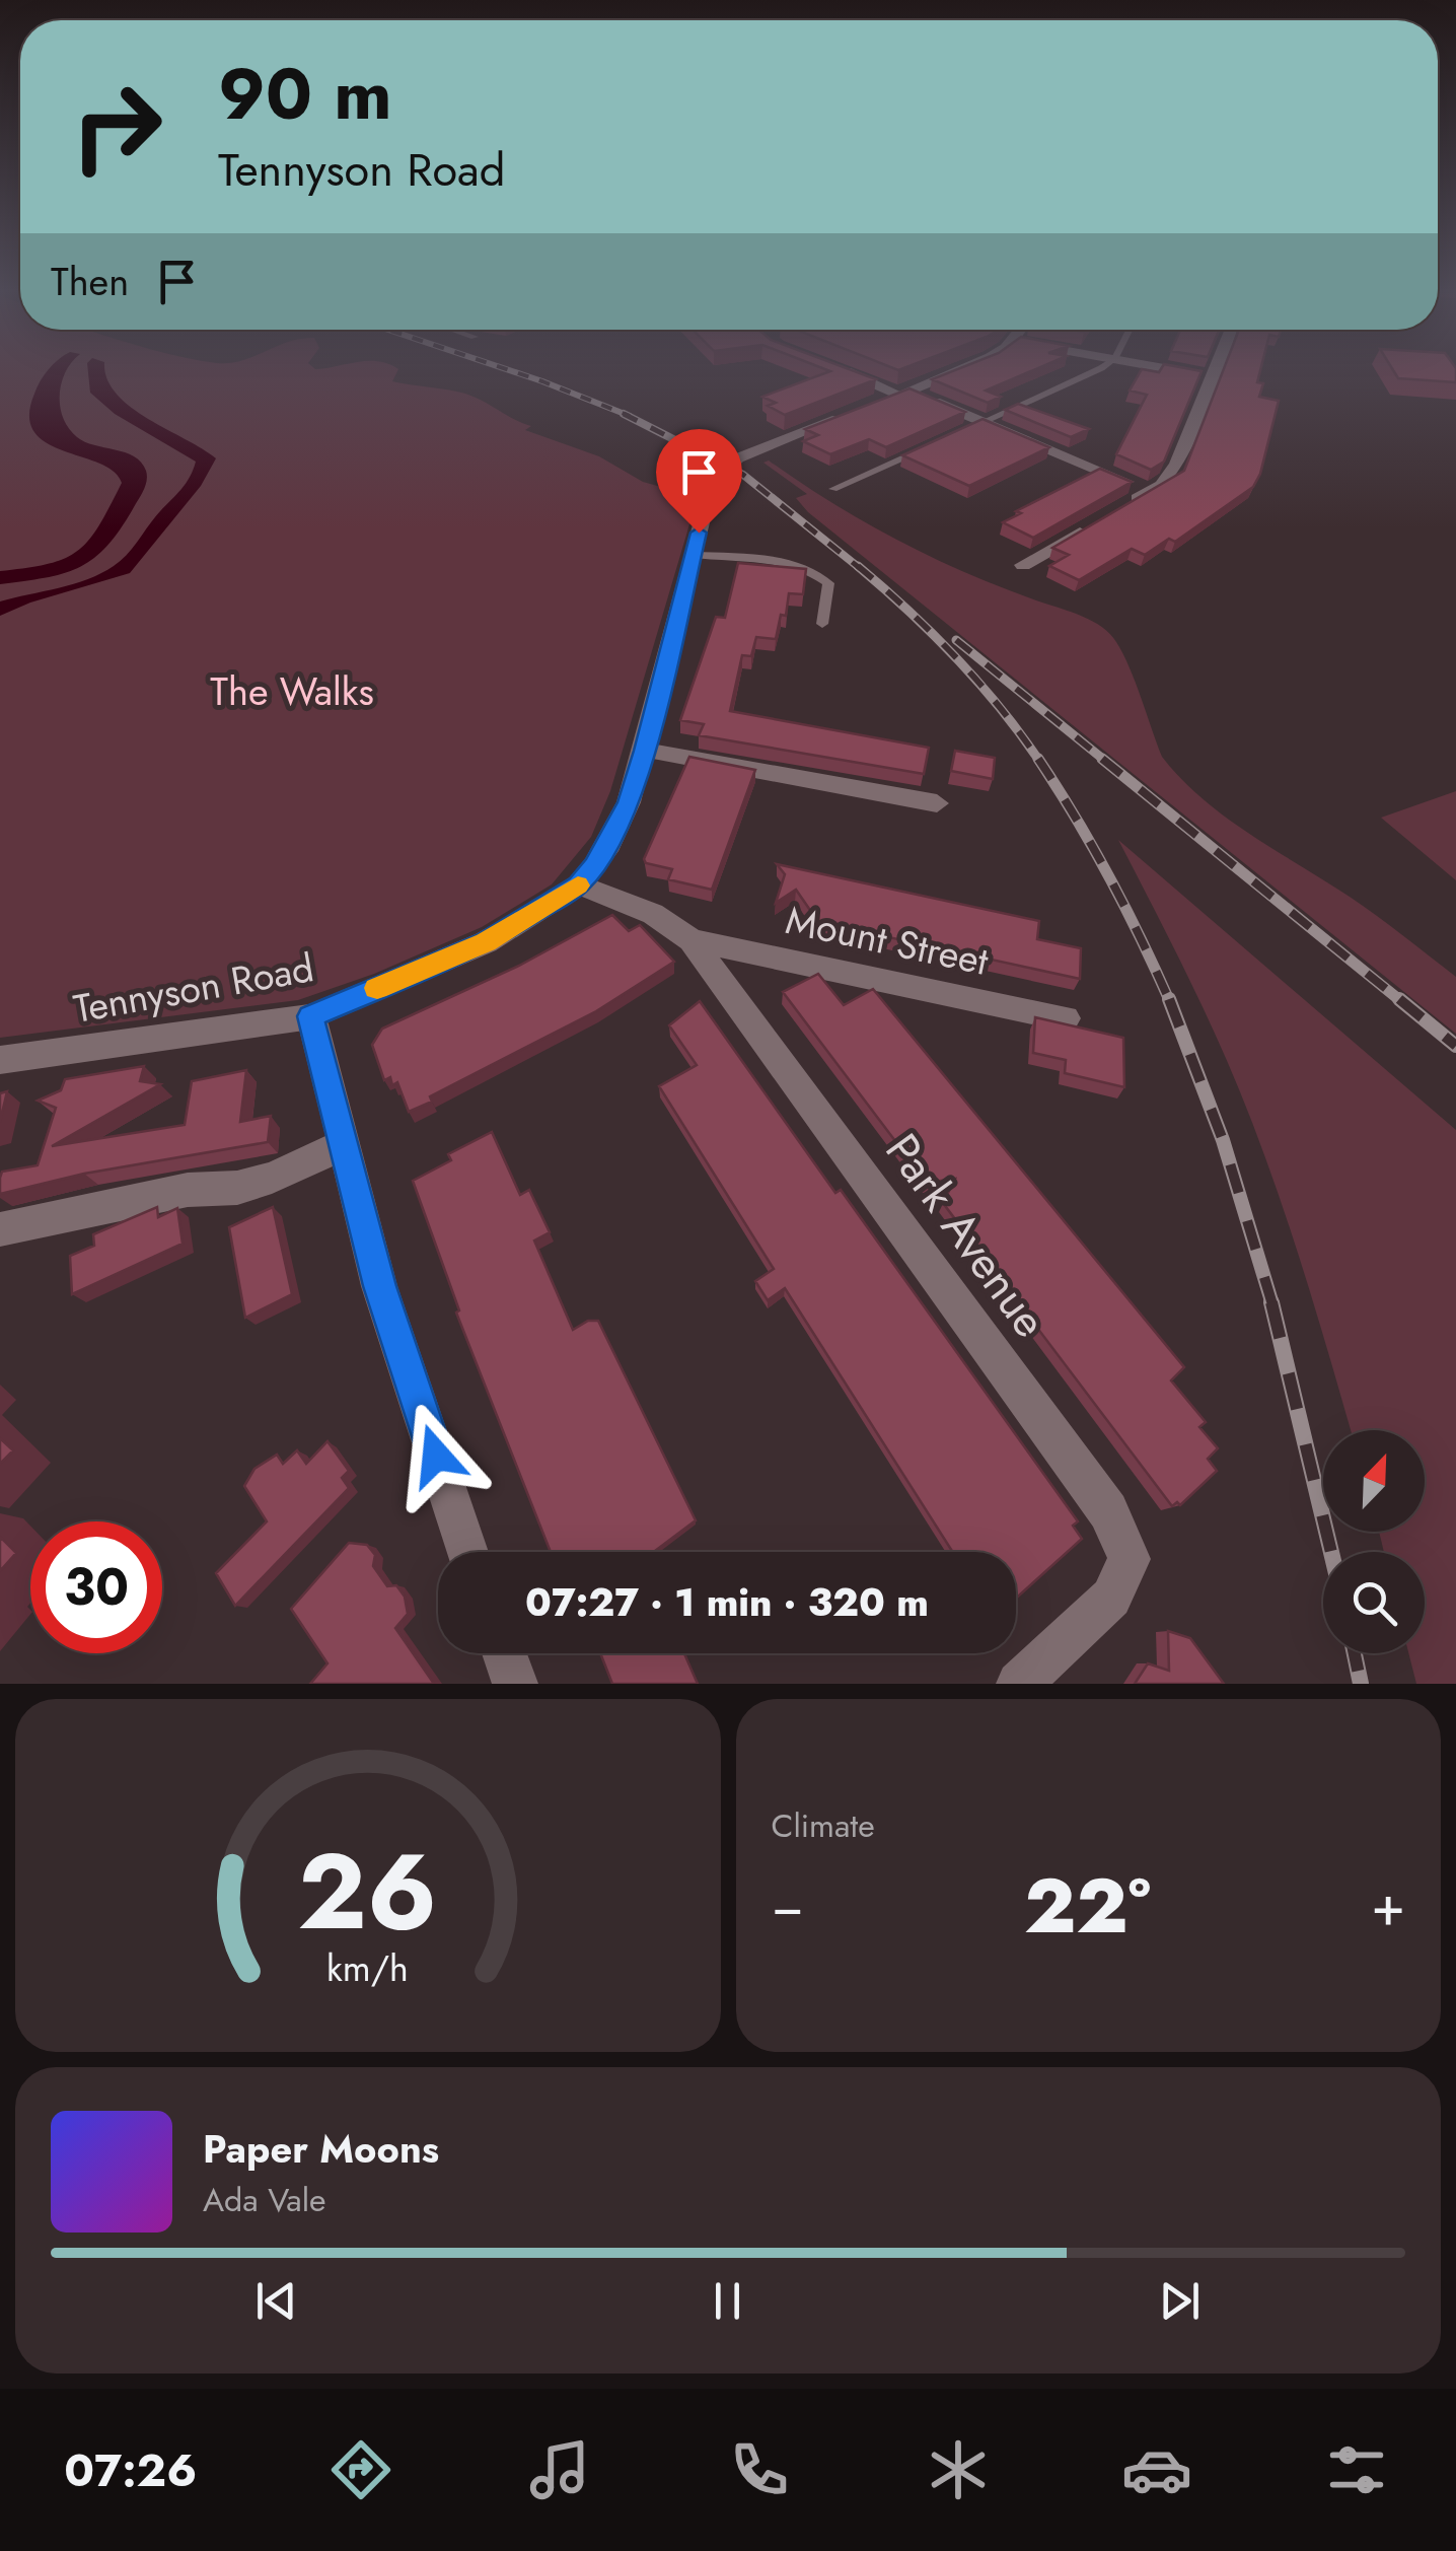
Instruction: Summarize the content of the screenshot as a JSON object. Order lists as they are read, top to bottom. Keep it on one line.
{"streets":{"street":["Mount Street","Tennyson Road","Park Avenue"]},"crossings":[["Mount Street","Park Avenue"],["Tennyson Road","Park Avenue"]],"parks":["The Walks"],"north":"top right","page":{"turn":["90 m","Tennyson Road"],"then":"Then","limit":"30","trip":"07:27 · 1 min · 320 m","tile":"Climate","heat":["−","22°","+"],"song":["Paper Moons","Ada Vale"],"tabs":"07:26","gauge":["26","km/h"]}}
